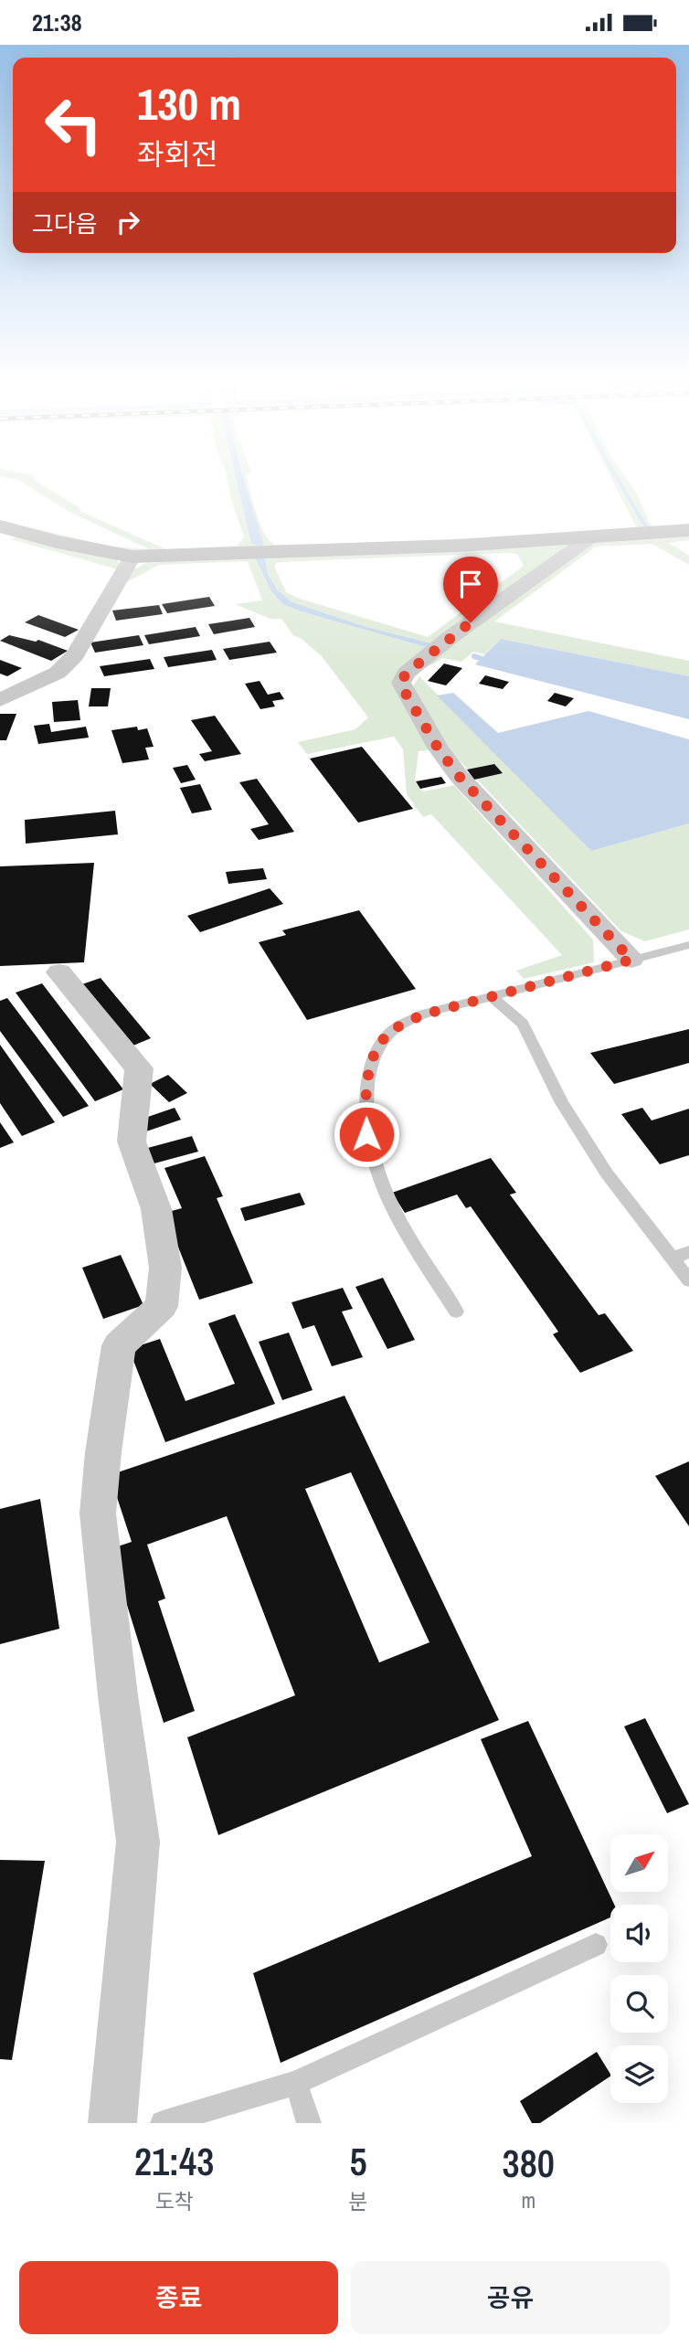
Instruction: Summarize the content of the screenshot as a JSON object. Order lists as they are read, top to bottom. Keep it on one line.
{"north":"top right","page":{"status":"21:38","turn":["130 m","좌회전"],"then":"그다음","eta":["21:43","도착","5","분","380","m"],"buttons":["종료","공유"]}}
